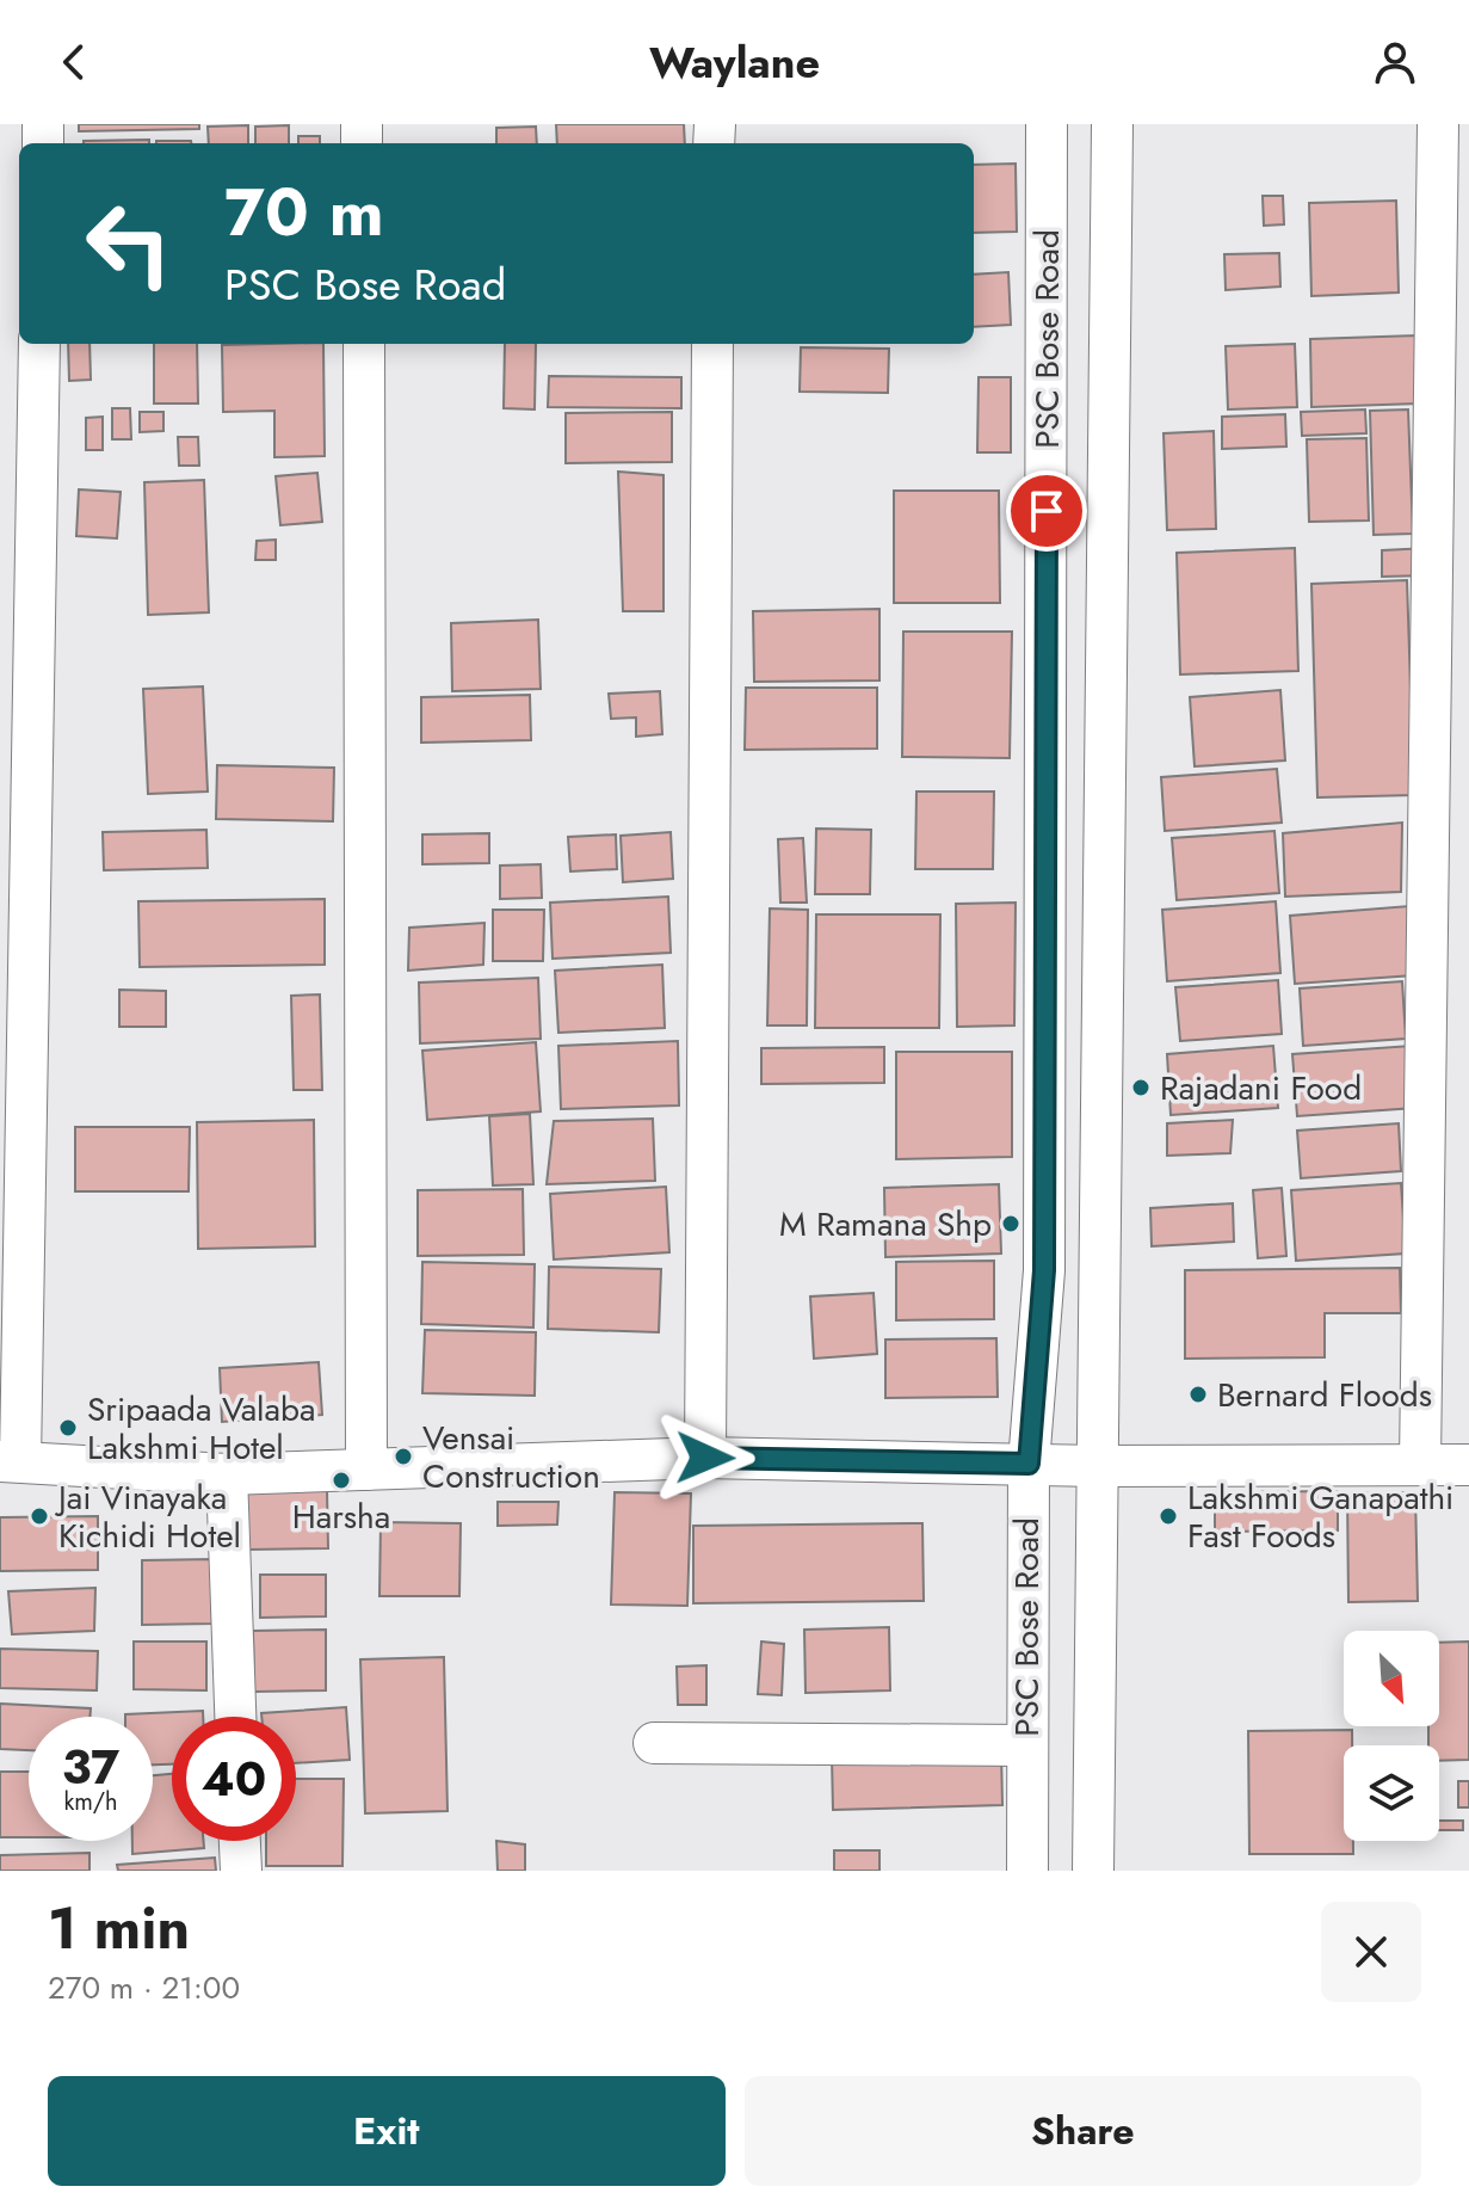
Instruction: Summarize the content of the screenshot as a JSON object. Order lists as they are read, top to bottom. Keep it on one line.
{"streets":{"street":["PSC Bose Road"]},"places":["Rajadani Food","M Ramana Shp","Bernard Floods","Sripaada Valaba Lakshmi Hotel","Vensai Construction","Harsha","Jai Vinayaka Kichidi Hotel","Lakshmi Ganapathi Fast Foods"],"north":"bottom right","page":{"header":"Waylane","turn":["70 m","PSC Bose Road"],"speed":"37 km/h","limit":"40","heading":["1 min","270 m · 21:00"],"buttons":["Exit","Share"]}}
